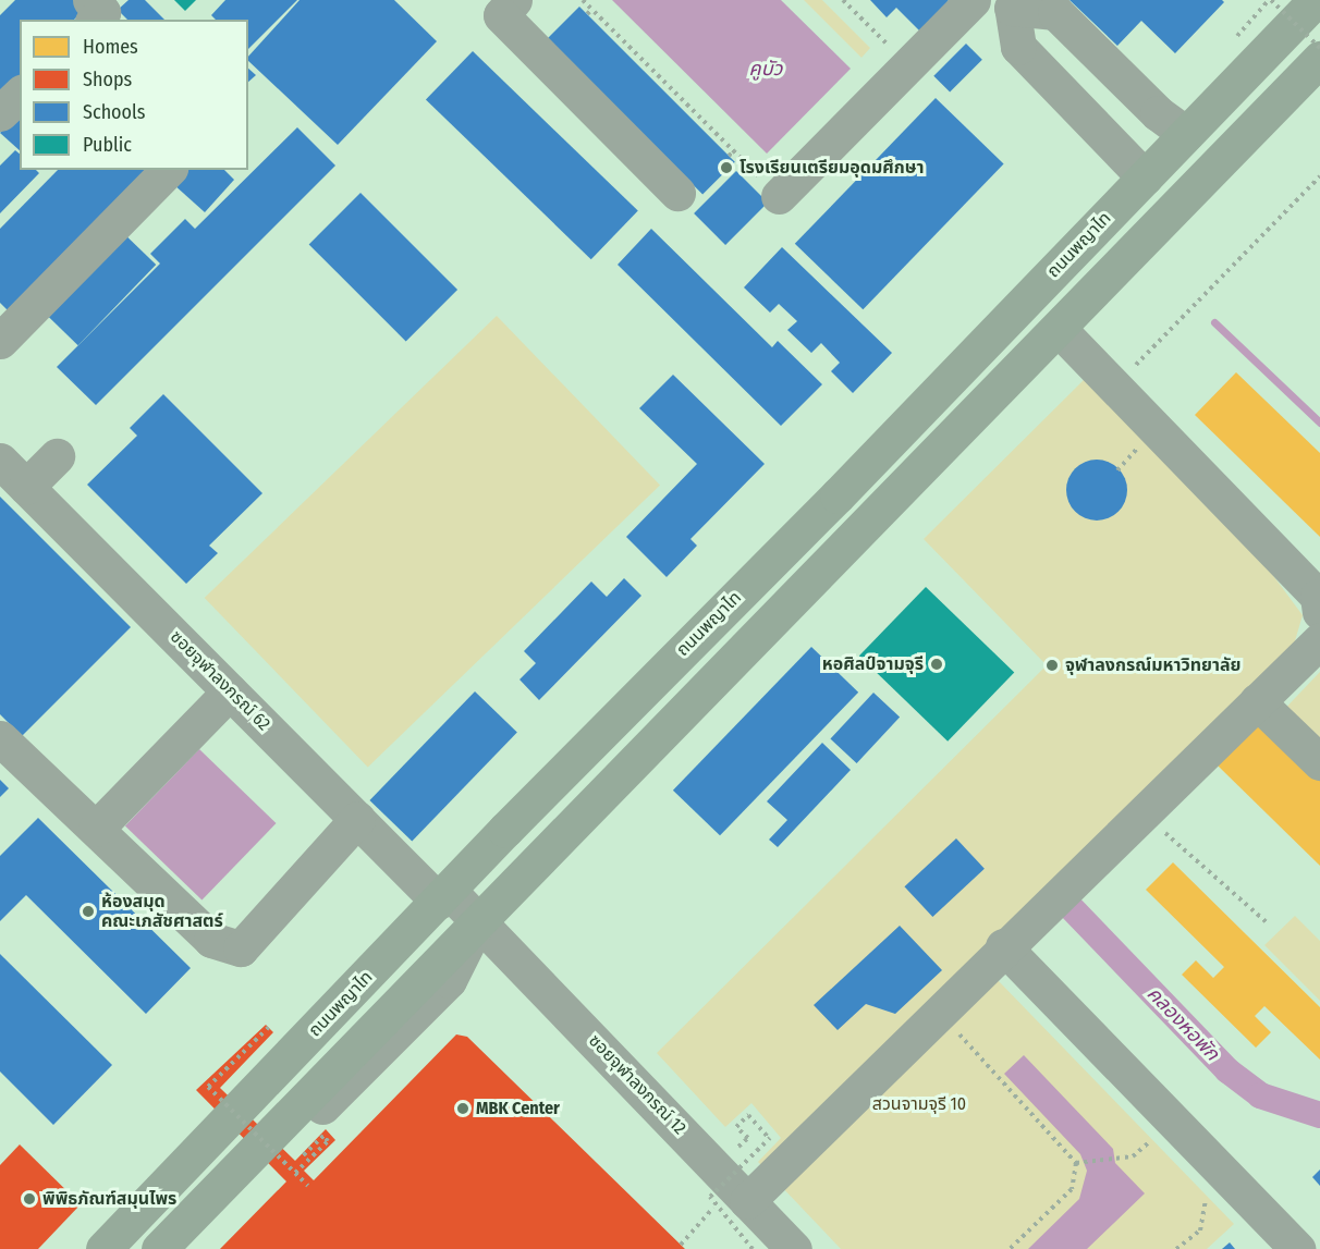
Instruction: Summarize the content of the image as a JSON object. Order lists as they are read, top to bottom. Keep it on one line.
{"streets":{"main road":["ถนนพญาไท"],"street":["ซอยจุฬาลงกรณ์ 62","ซอยจุฬาลงกรณ์ 12"]},"crossings":[["ถนนพญาไท","ซอยจุฬาลงกรณ์ 62"],["ถนนพญาไท","ซอยจุฬาลงกรณ์ 12"],["ซอยจุฬาลงกรณ์ 62","ซอยจุฬาลงกรณ์ 12"]],"water":["คูบัว","คลองหอพัก"],"parks":["สวนจามจุรี 10"],"places":["โรงเรียนเตรียมอุดมศึกษา","หอศิลป์จามจุรี","จุฬาลงกรณ์มหาวิทยาลัย","ห้องสมุด คณะเภสัชศาสตร์","MBK Center","พิพิธภัณฑ์สมุนไพร"],"legend":["Homes","Shops","Schools","Public"]}
